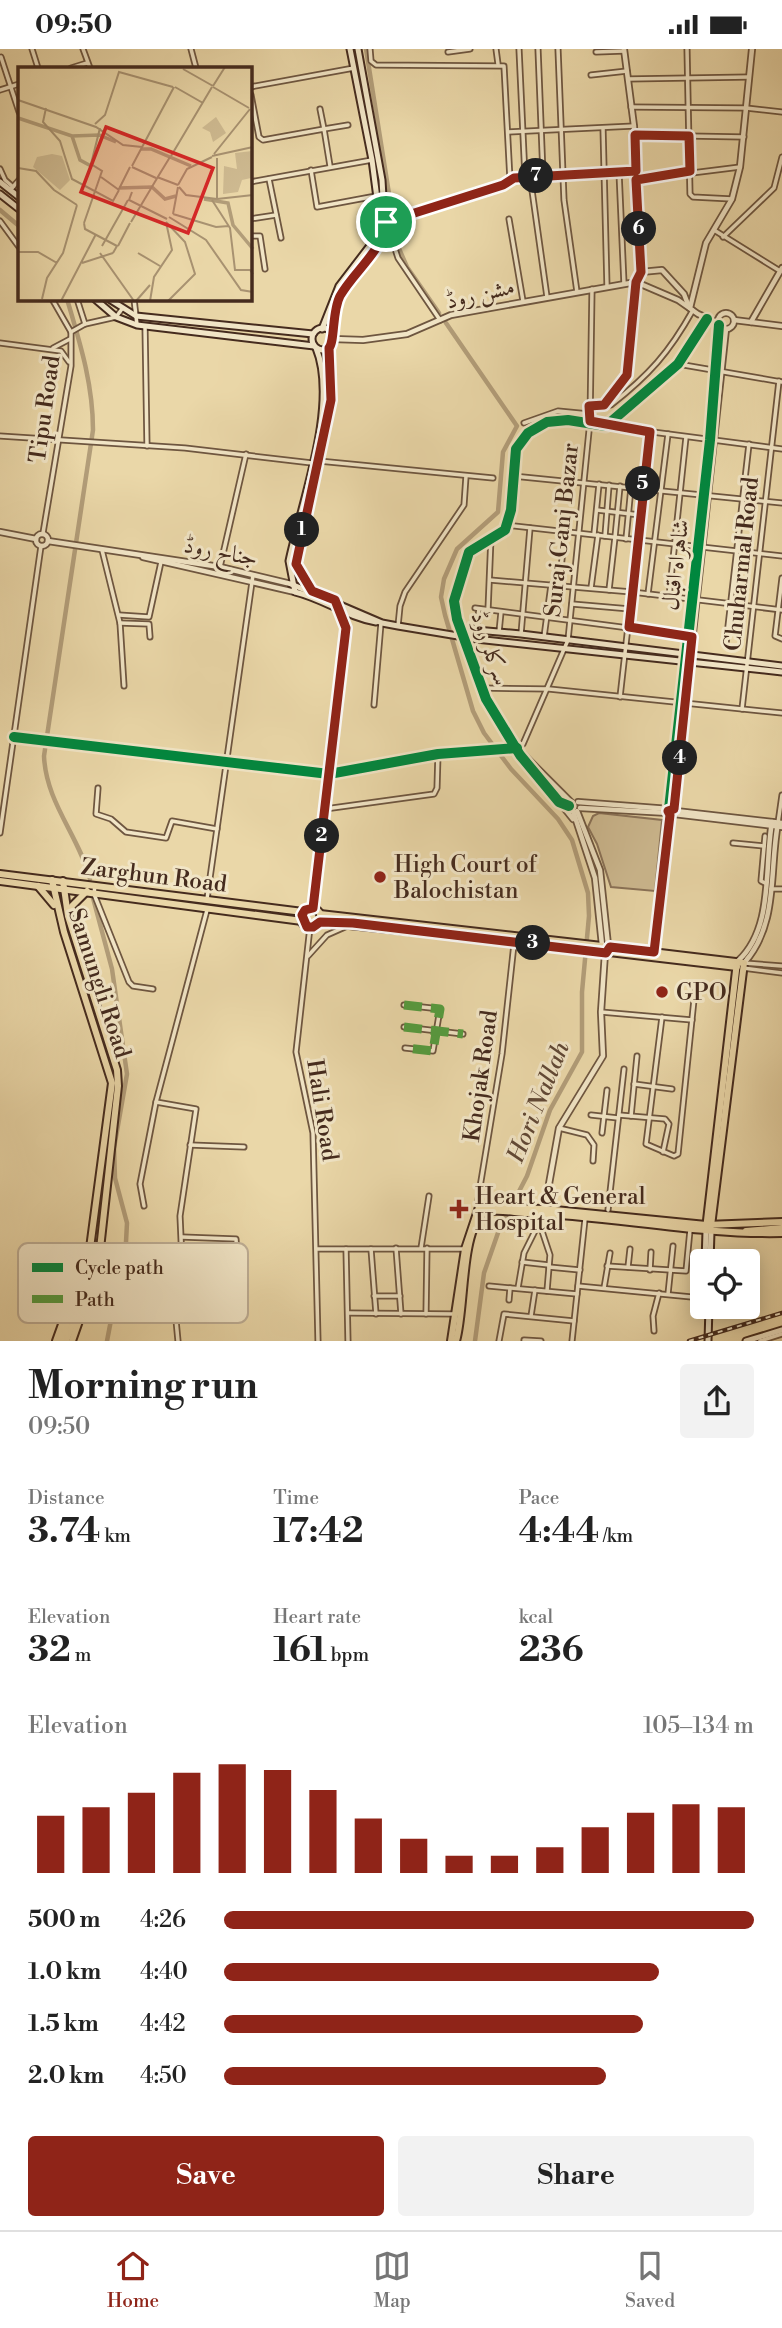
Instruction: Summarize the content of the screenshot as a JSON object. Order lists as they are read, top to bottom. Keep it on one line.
{"streets":{"main road":["جناح روڈ","Zarghun Road","Samungli Road"],"street":["مشن روڈ","Tipu Road","Suraj Ganj Bazar","Chuharmal Road","شاہراہ اقبال","سرکلر روڈ","Khojak Road","Hali Road"]},"crossings":[["مشن روڈ","Suraj Ganj Bazar"],["Suraj Ganj Bazar","جناح روڈ"],["Suraj Ganj Bazar","سرکلر روڈ"],["جناح روڈ","Chuharmal Road"],["جناح روڈ","شاہراہ اقبال"],["جناح روڈ","سرکلر روڈ"],["Zarghun Road","Samungli Road"],["Zarghun Road","Hali Road"]],"water":["Hori Nallah"],"places":{"other":["High Court of Balochistan","GPO"],"health":["Heart & General Hospital"]},"legend":["Cycle path","Path"],"page":{"status":"09:50","pins":["7","6","5","1","4","2","3"],"heading":["Morning run","09:50"],"stats":[["Distance","3.74 km"],["Time","17:42"],["Pace","4:44 /km"],["Elevation","32 m"],["Heart rate","161 bpm"],["kcal","236"]],"chart":["Elevation","105–134 m"],"list":[{"name":"500 m","note":"4:26"},{"name":"1.0 km","note":"4:40"},{"name":"1.5 km","note":"4:42"},{"name":"2.0 km","note":"4:50"}],"buttons":["Save","Share"],"tabs":["Home","Map","Saved"]}}
